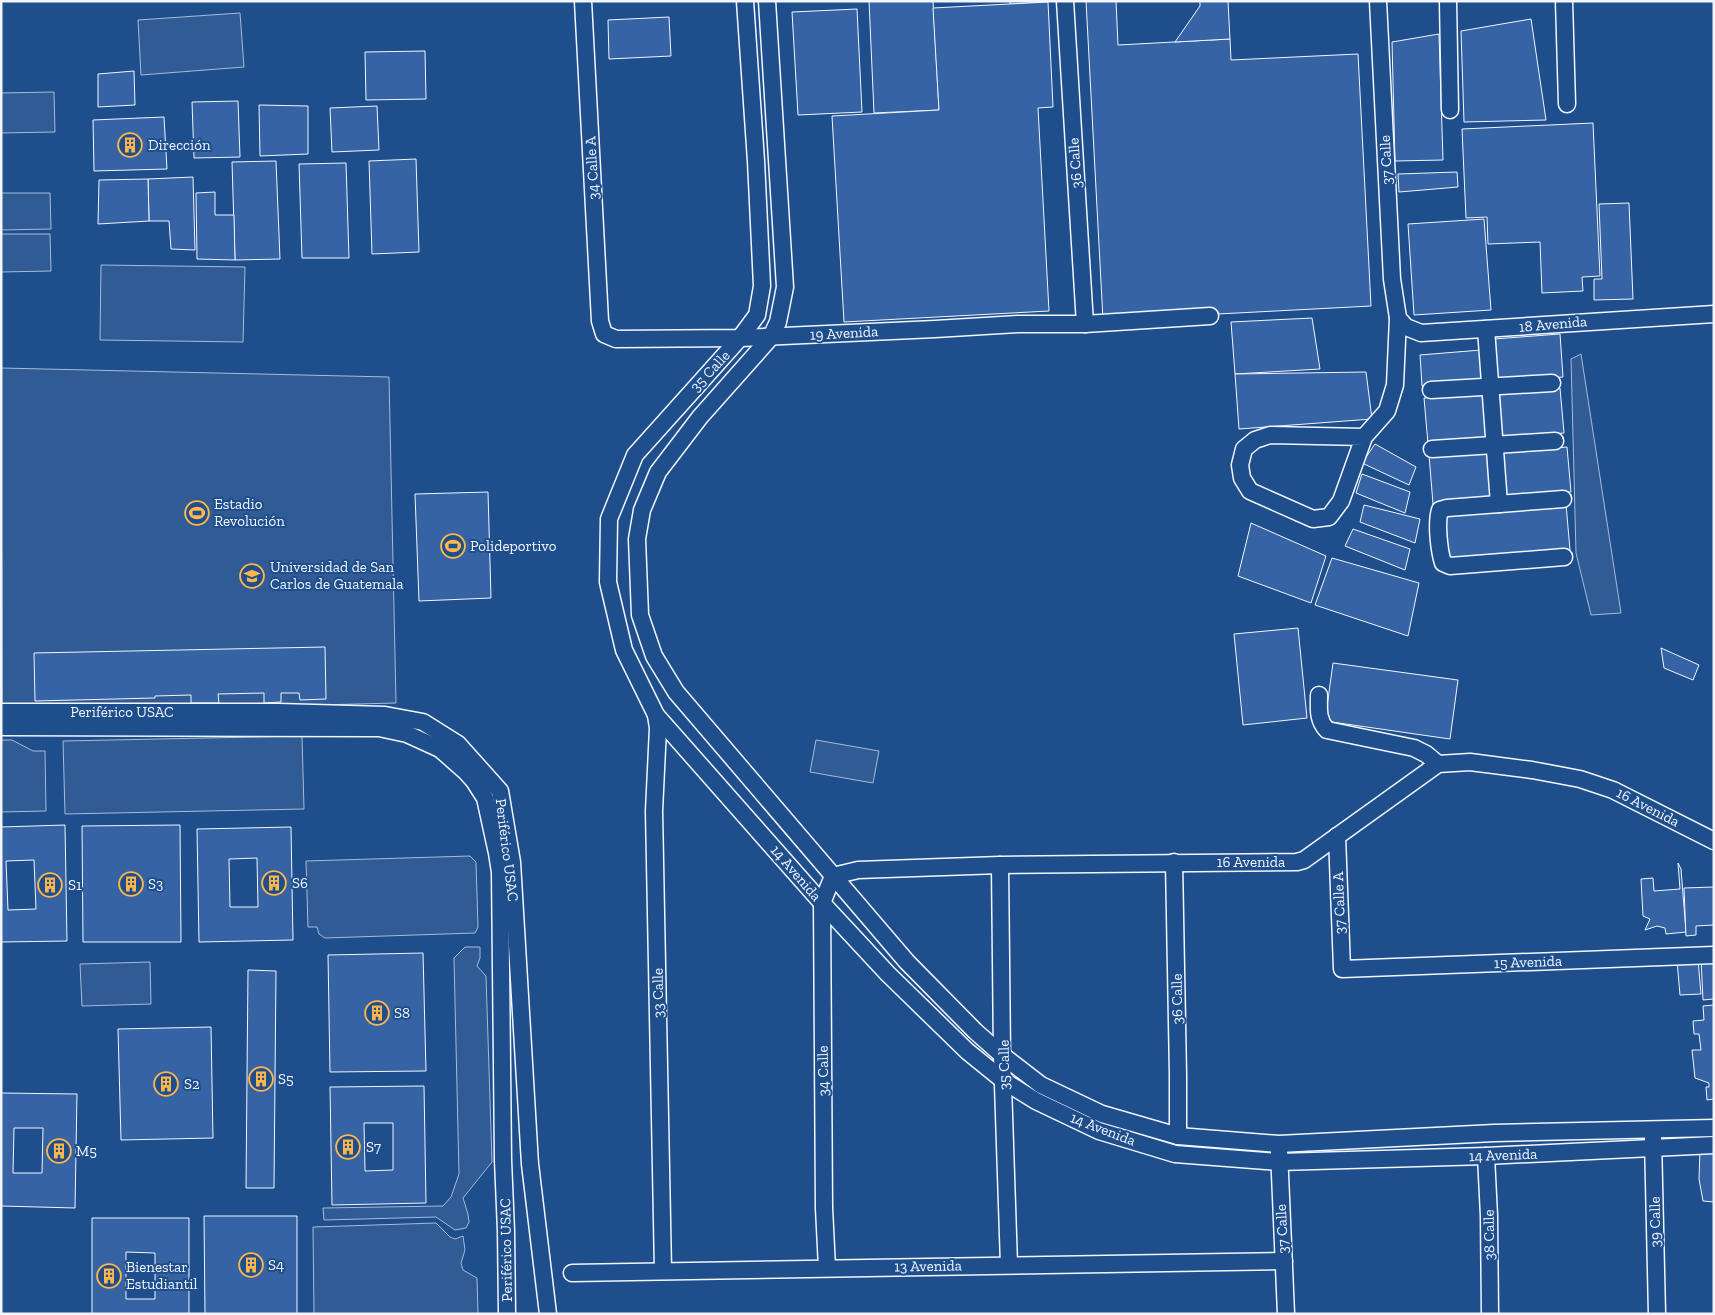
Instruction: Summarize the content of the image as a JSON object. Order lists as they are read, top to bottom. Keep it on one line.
{"streets":{"street":["37 Calle","36 Calle","34 Calle A","18 Avenida","19 Avenida","35 Calle","Periférico USAC","16 Avenida","14 Avenida","37 Calle A","15 Avenida","33 Calle","34 Calle","39 Calle","38 Calle","13 Avenida"]},"crossings":[["37 Calle","18 Avenida"],["37 Calle","14 Avenida"],["37 Calle","13 Avenida"],["36 Calle","19 Avenida"],["36 Calle","16 Avenida"],["36 Calle","14 Avenida"],["34 Calle A","19 Avenida"],["19 Avenida","35 Calle"],["35 Calle","16 Avenida"],["35 Calle","14 Avenida"],["35 Calle","33 Calle"],["35 Calle","13 Avenida"],["16 Avenida","14 Avenida"],["16 Avenida","37 Calle A"],["16 Avenida","34 Calle"],["14 Avenida","33 Calle"],["14 Avenida","34 Calle"],["14 Avenida","39 Calle"],["14 Avenida","38 Calle"],["37 Calle A","15 Avenida"],["33 Calle","13 Avenida"],["34 Calle","13 Avenida"]],"places":{"building":["Dirección","S6","S3","S1","S8","S5","S2","S7","M5","S4","Bienestar Estudiantil"],"sports":["Estadio Revolución","Polideportivo"],"school or university":["Universidad de San Carlos de Guatemala"]}}
